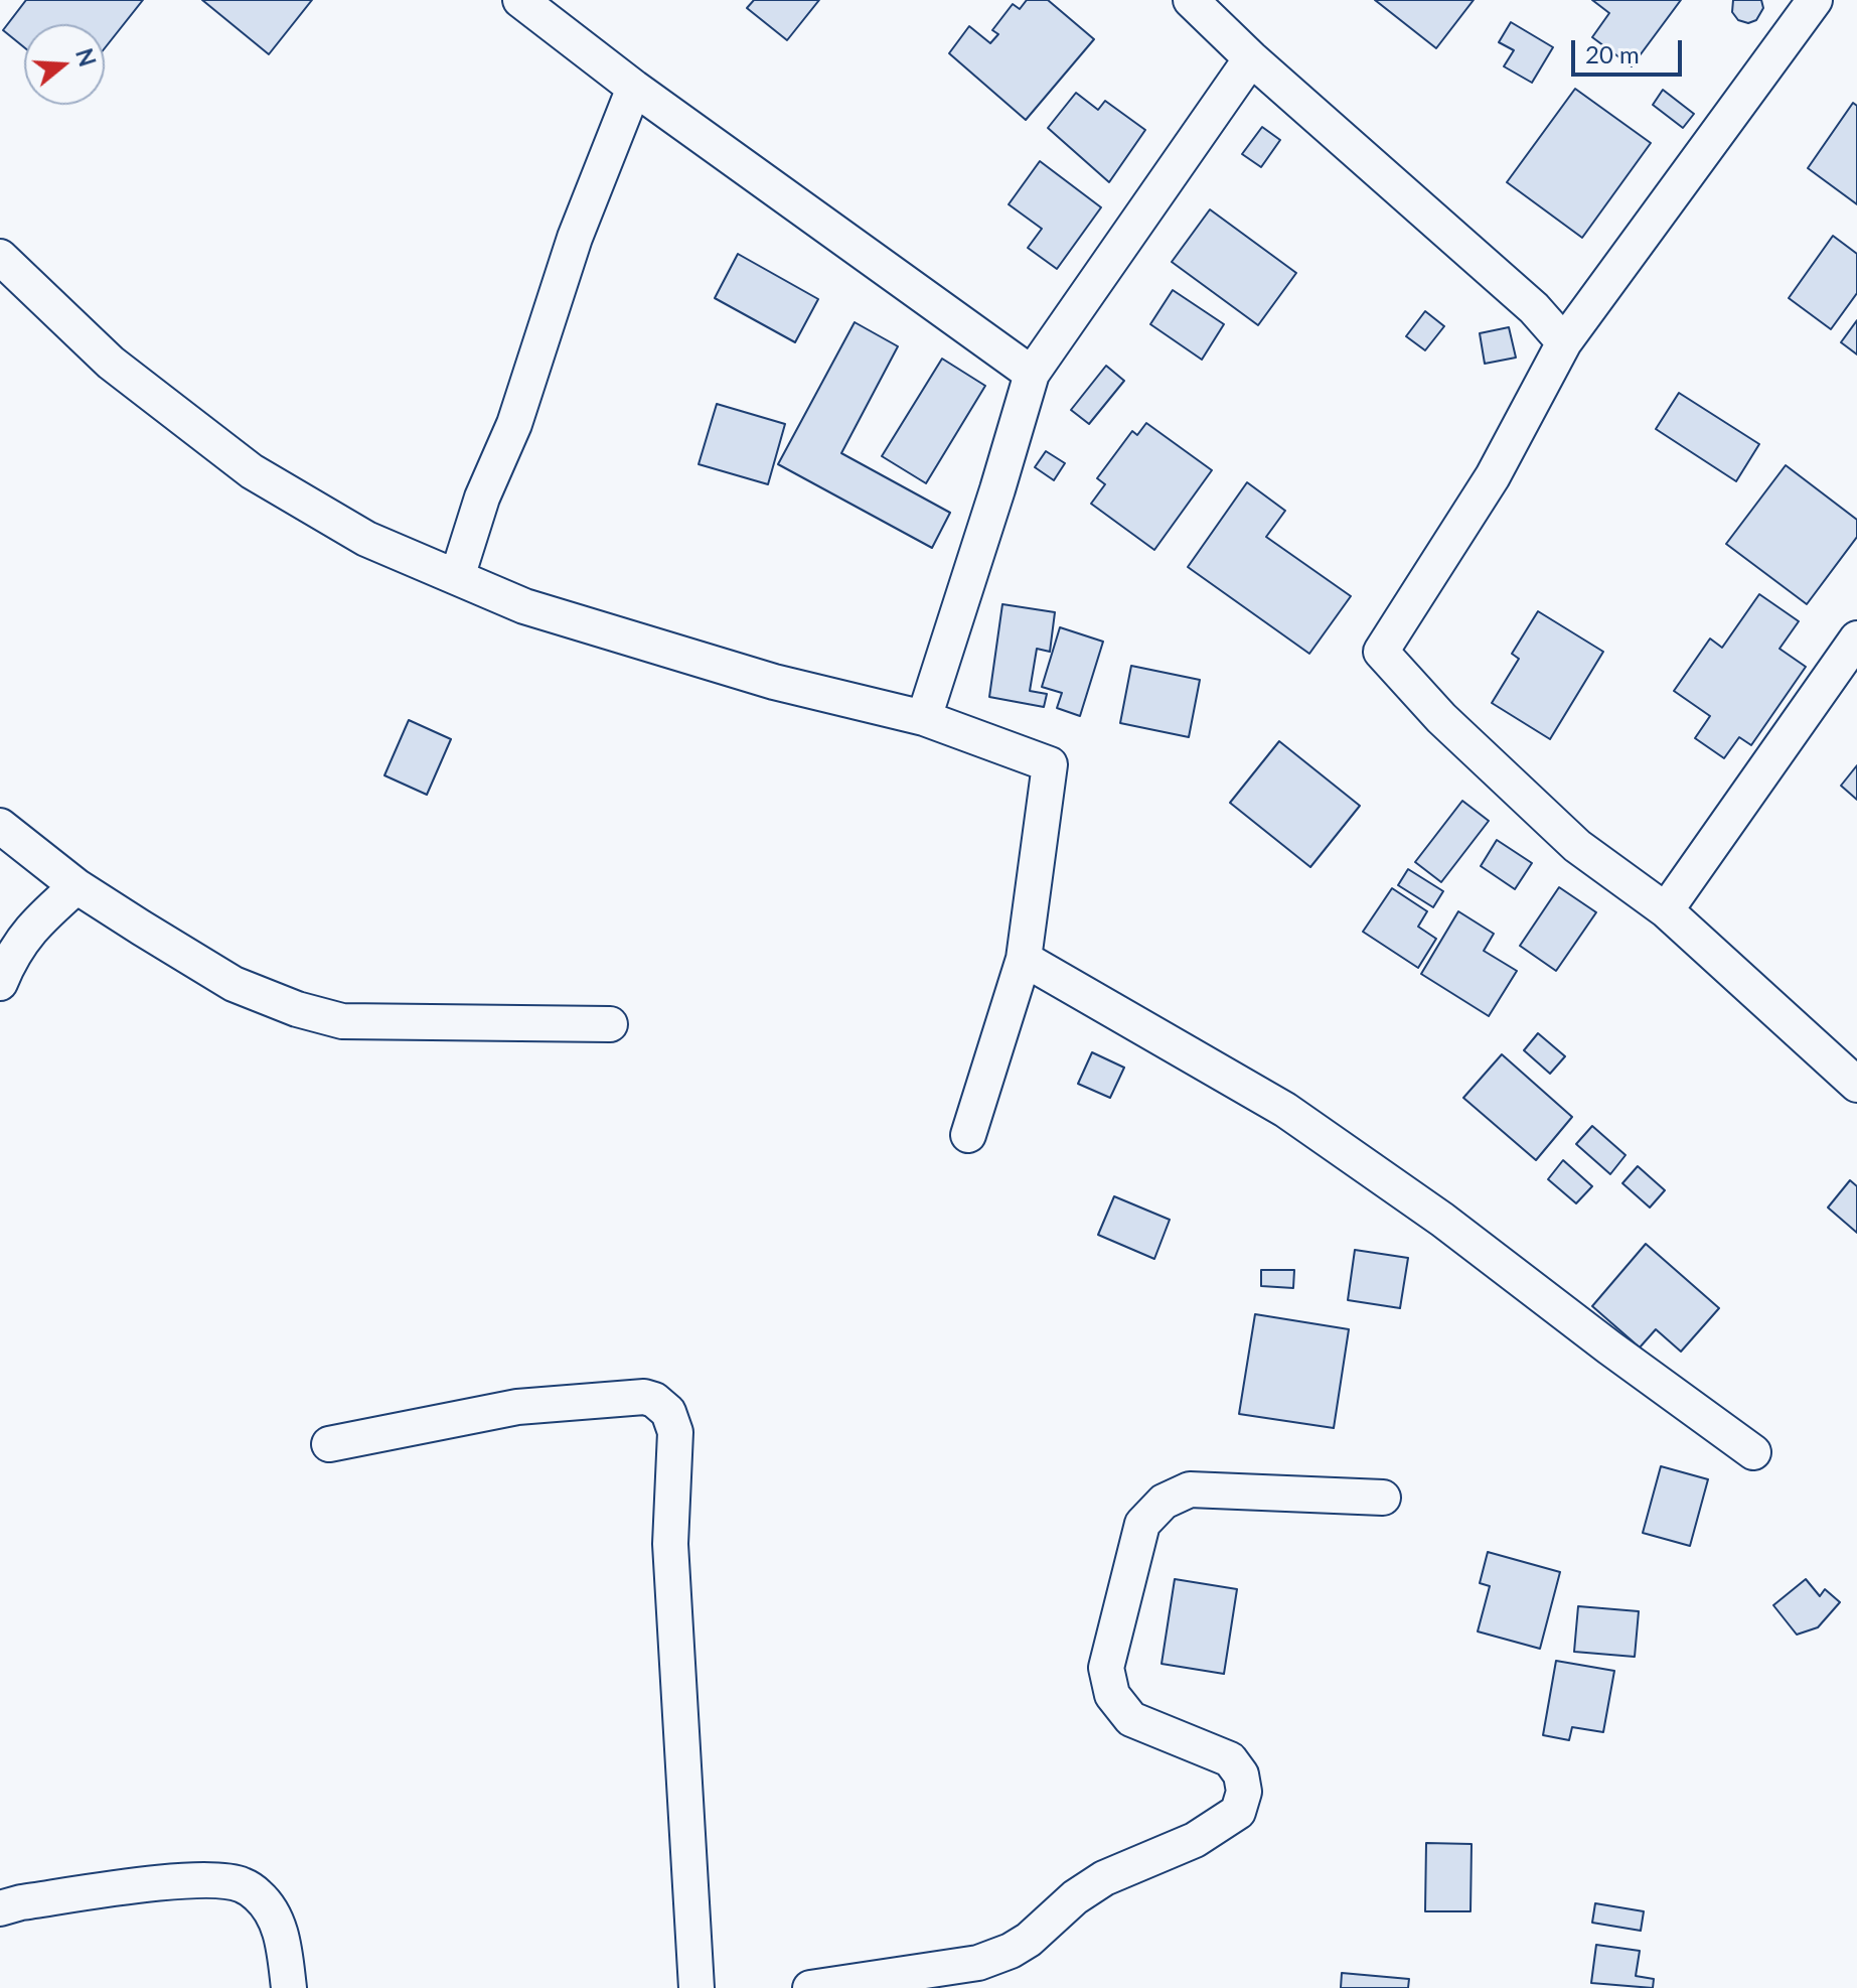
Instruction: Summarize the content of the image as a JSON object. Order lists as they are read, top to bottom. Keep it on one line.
{"scale_bar":"20 m","north":"right"}
